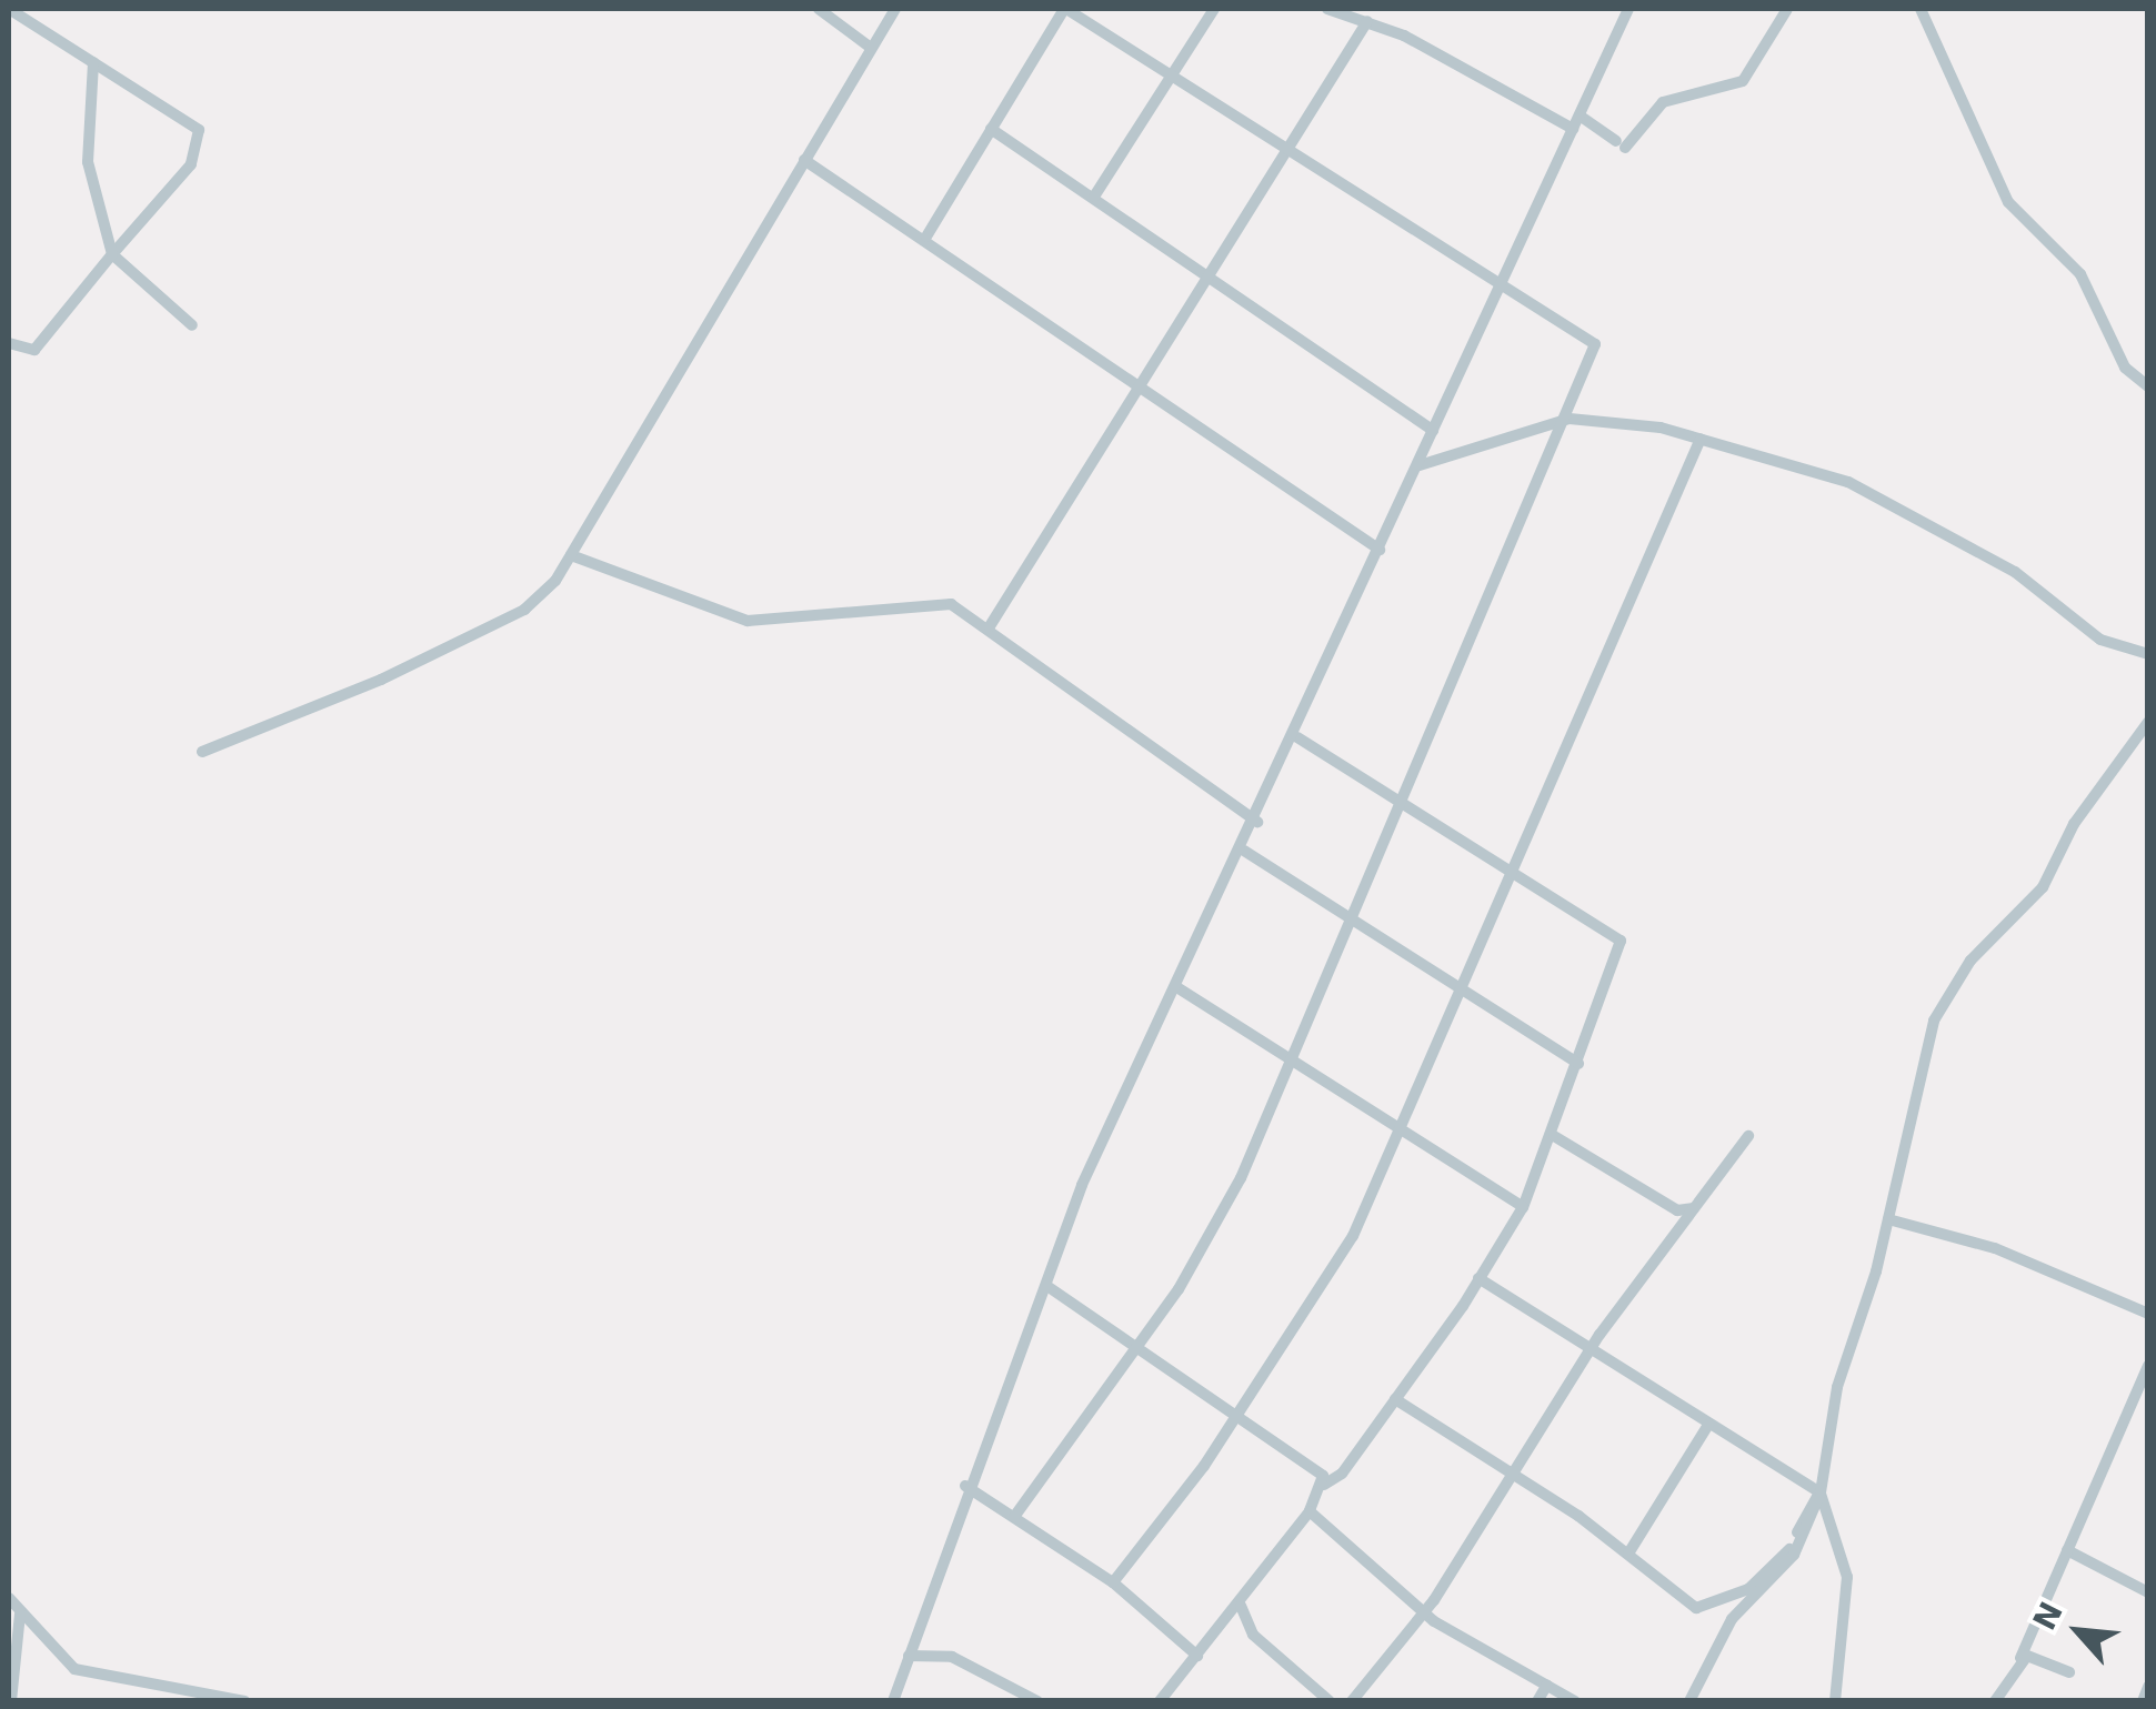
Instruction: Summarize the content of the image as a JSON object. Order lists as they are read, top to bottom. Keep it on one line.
{"north":"top left"}
